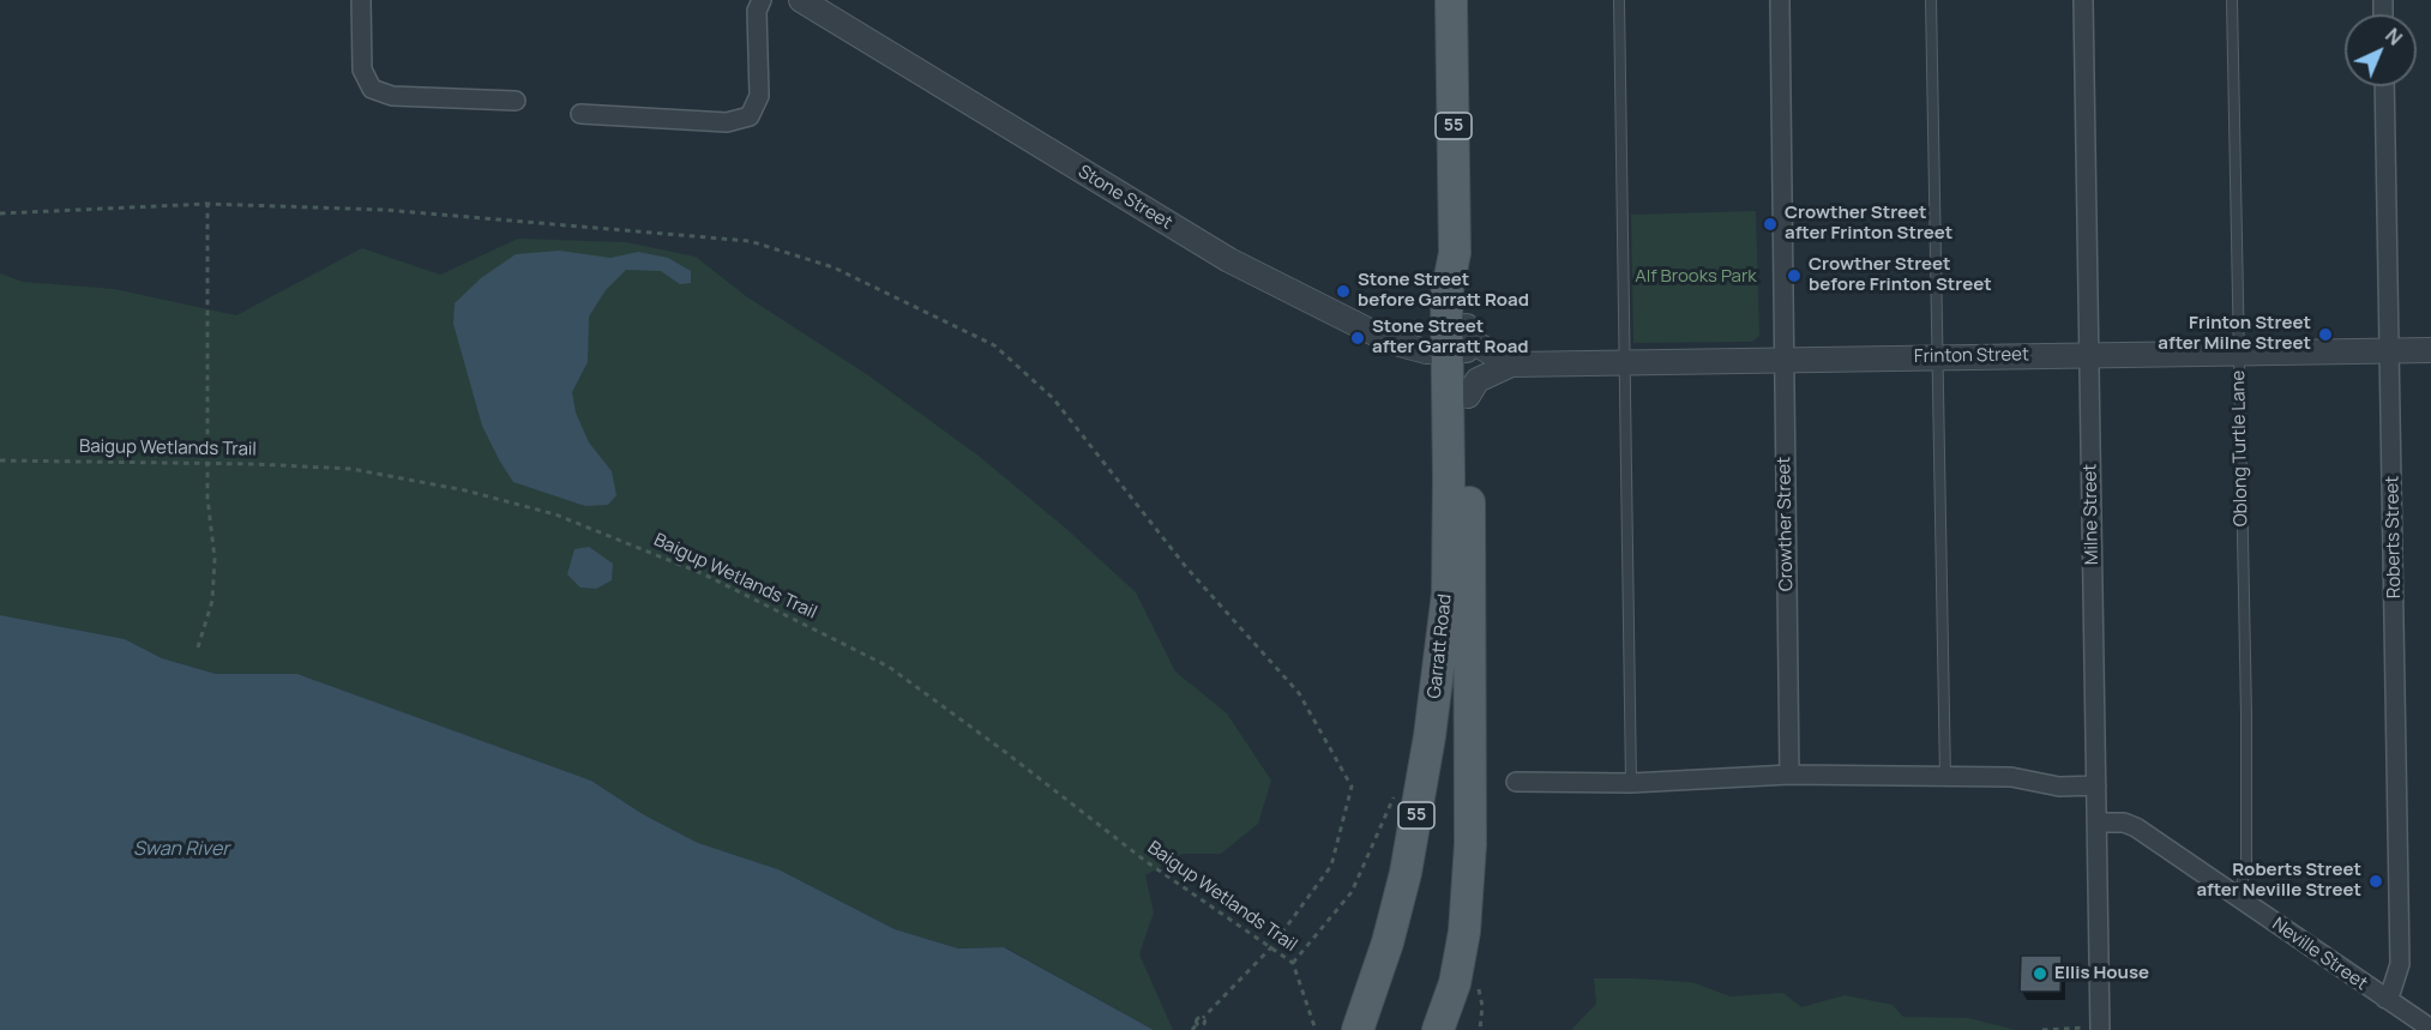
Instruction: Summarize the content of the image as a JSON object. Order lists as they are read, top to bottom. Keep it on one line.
{"streets":{"main road":["55","Garratt Road"],"street":["Stone Street","Frinton Street","Milne Street","Crowther Street","Roberts Street","Neville Street"],"lane":["Oblong Turtle Lane"],"path":["Baigup Wetlands Trail"]},"crossings":[["Stone Street","Garratt Road"],["Frinton Street","Oblong Turtle Lane"],["Frinton Street","Milne Street"],["Frinton Street","Crowther Street"],["Frinton Street","Roberts Street"],["Frinton Street","Garratt Road"],["Oblong Turtle Lane","Neville Street"],["Milne Street","Neville Street"],["Roberts Street","Neville Street"]],"water":["Swan River"],"parks":["Alf Brooks Park"],"places":["Crowther Street after Frinton Street","Crowther Street before Frinton Street","Stone Street before Garratt Road","Frinton Street after Milne Street","Stone Street after Garratt Road","Roberts Street after Neville Street","Ellis House"],"north":"top right"}
